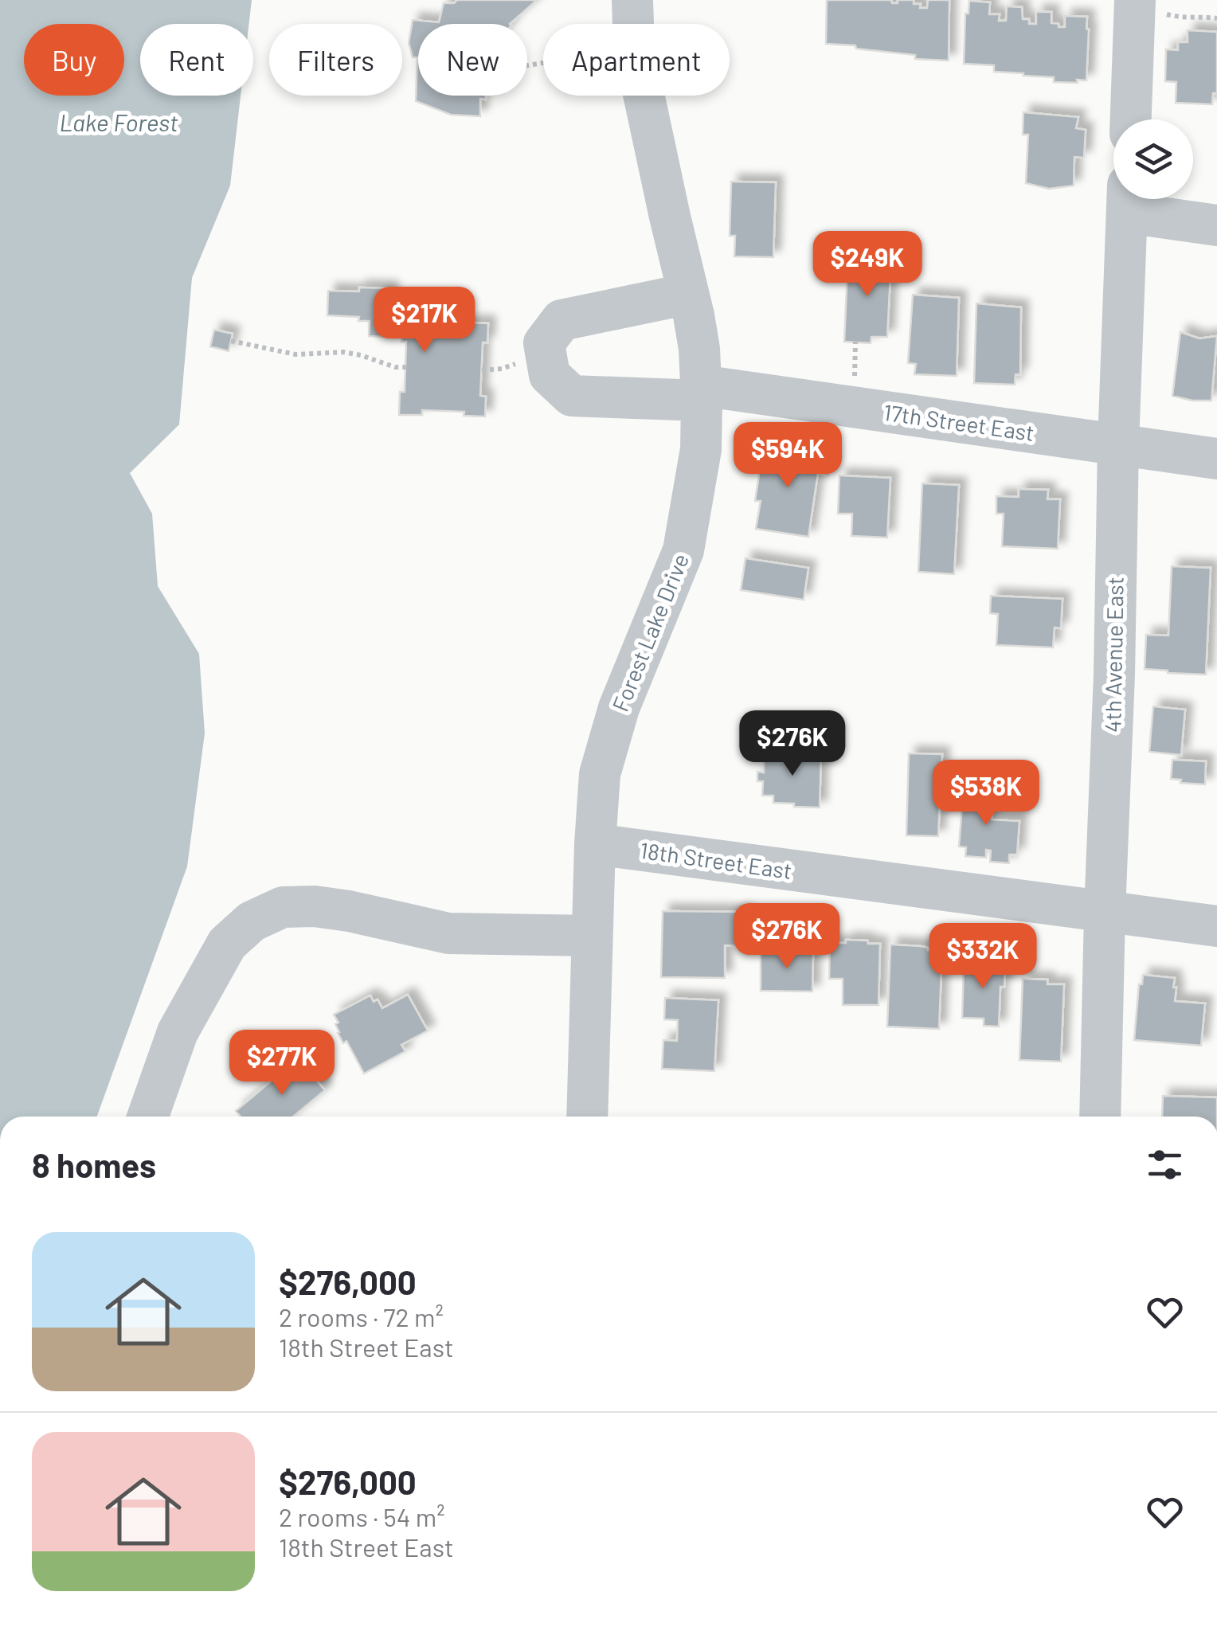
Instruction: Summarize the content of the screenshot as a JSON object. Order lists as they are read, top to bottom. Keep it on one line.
{"streets":{"street":["17th Street East","Forest Lake Drive","4th Avenue East","18th Street East"]},"crossings":[["17th Street East","Forest Lake Drive"],["17th Street East","4th Avenue East"],["Forest Lake Drive","18th Street East"],["4th Avenue East","18th Street East"]],"water":["Lake Forest"],"page":{"chip":["Buy","Rent","Filters","New","Apartment"],"price":["$249K","$217K","$594K","$276K","$538K","$276K","$332K","$277K"],"heading":"8 homes","list":[{"name":"$276,000","note":"2 rooms · 72 m² · 18th Street East"},{"name":"$276,000","note":"2 rooms · 54 m² · 18th Street East"}]}}
